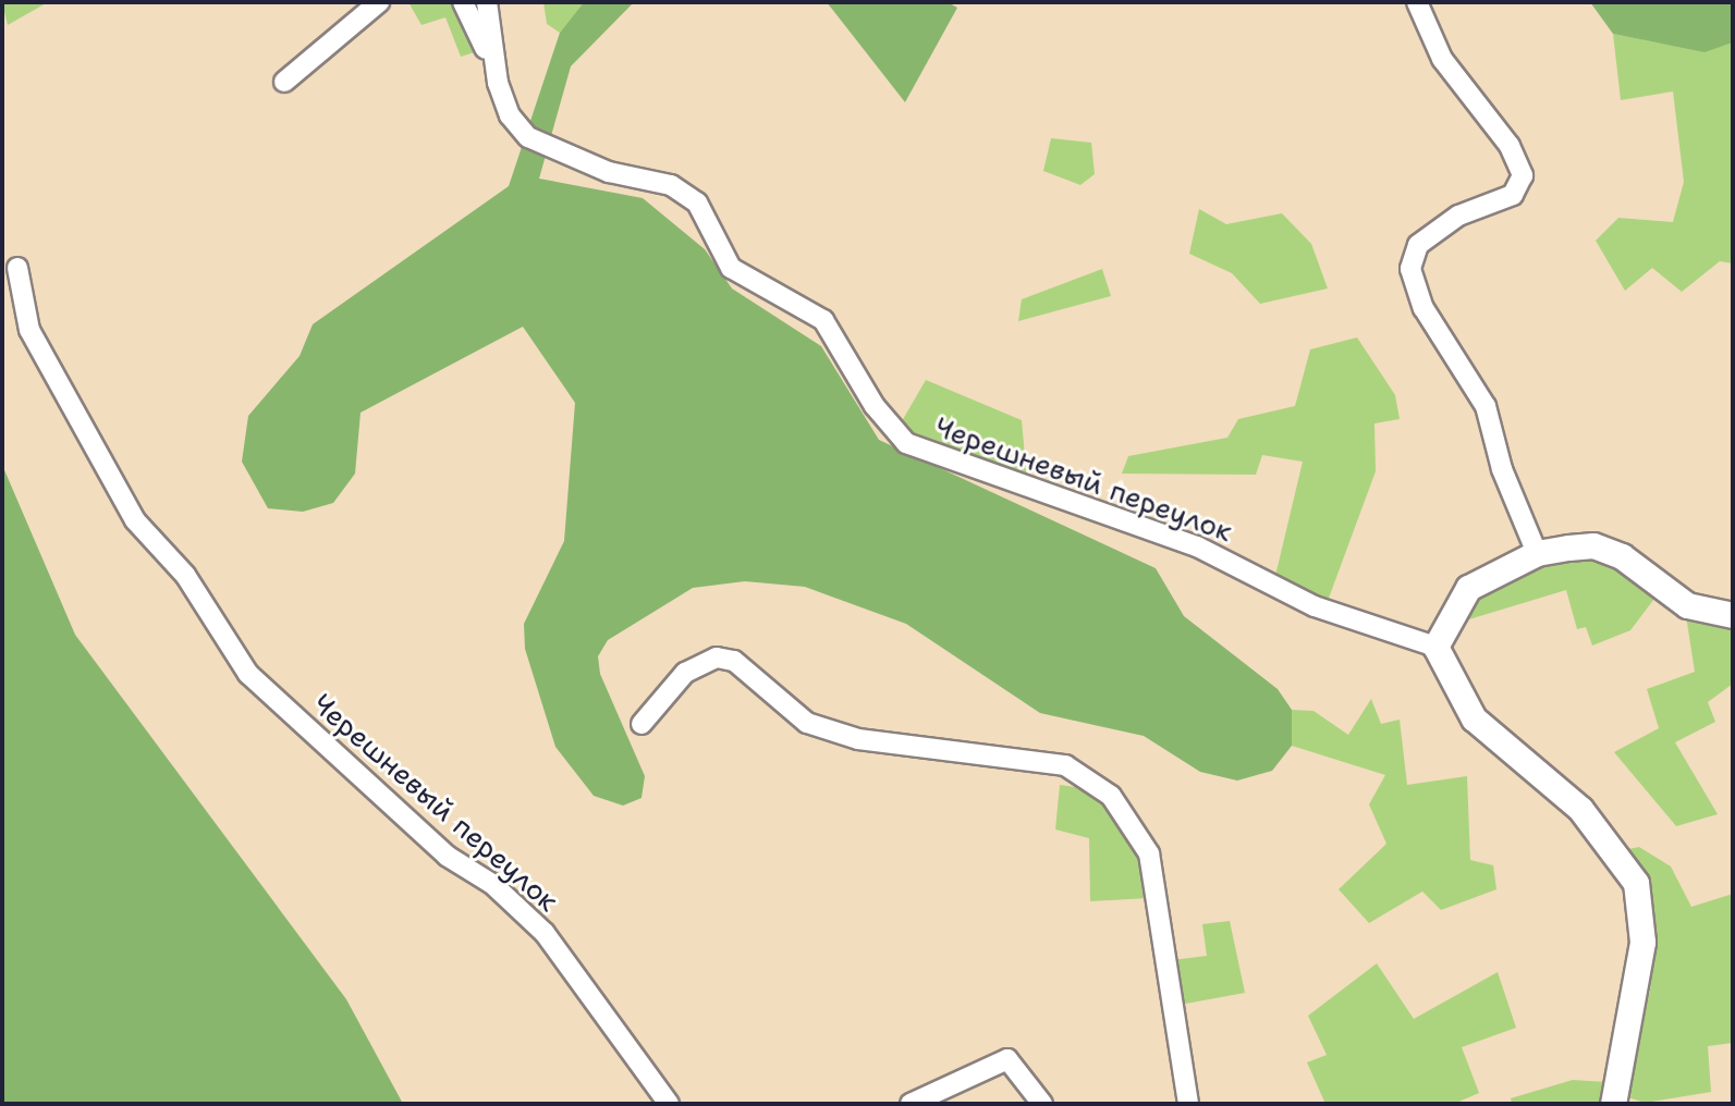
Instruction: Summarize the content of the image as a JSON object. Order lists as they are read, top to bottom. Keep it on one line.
{"streets":{"street":["Черешневый переулок"]}}
